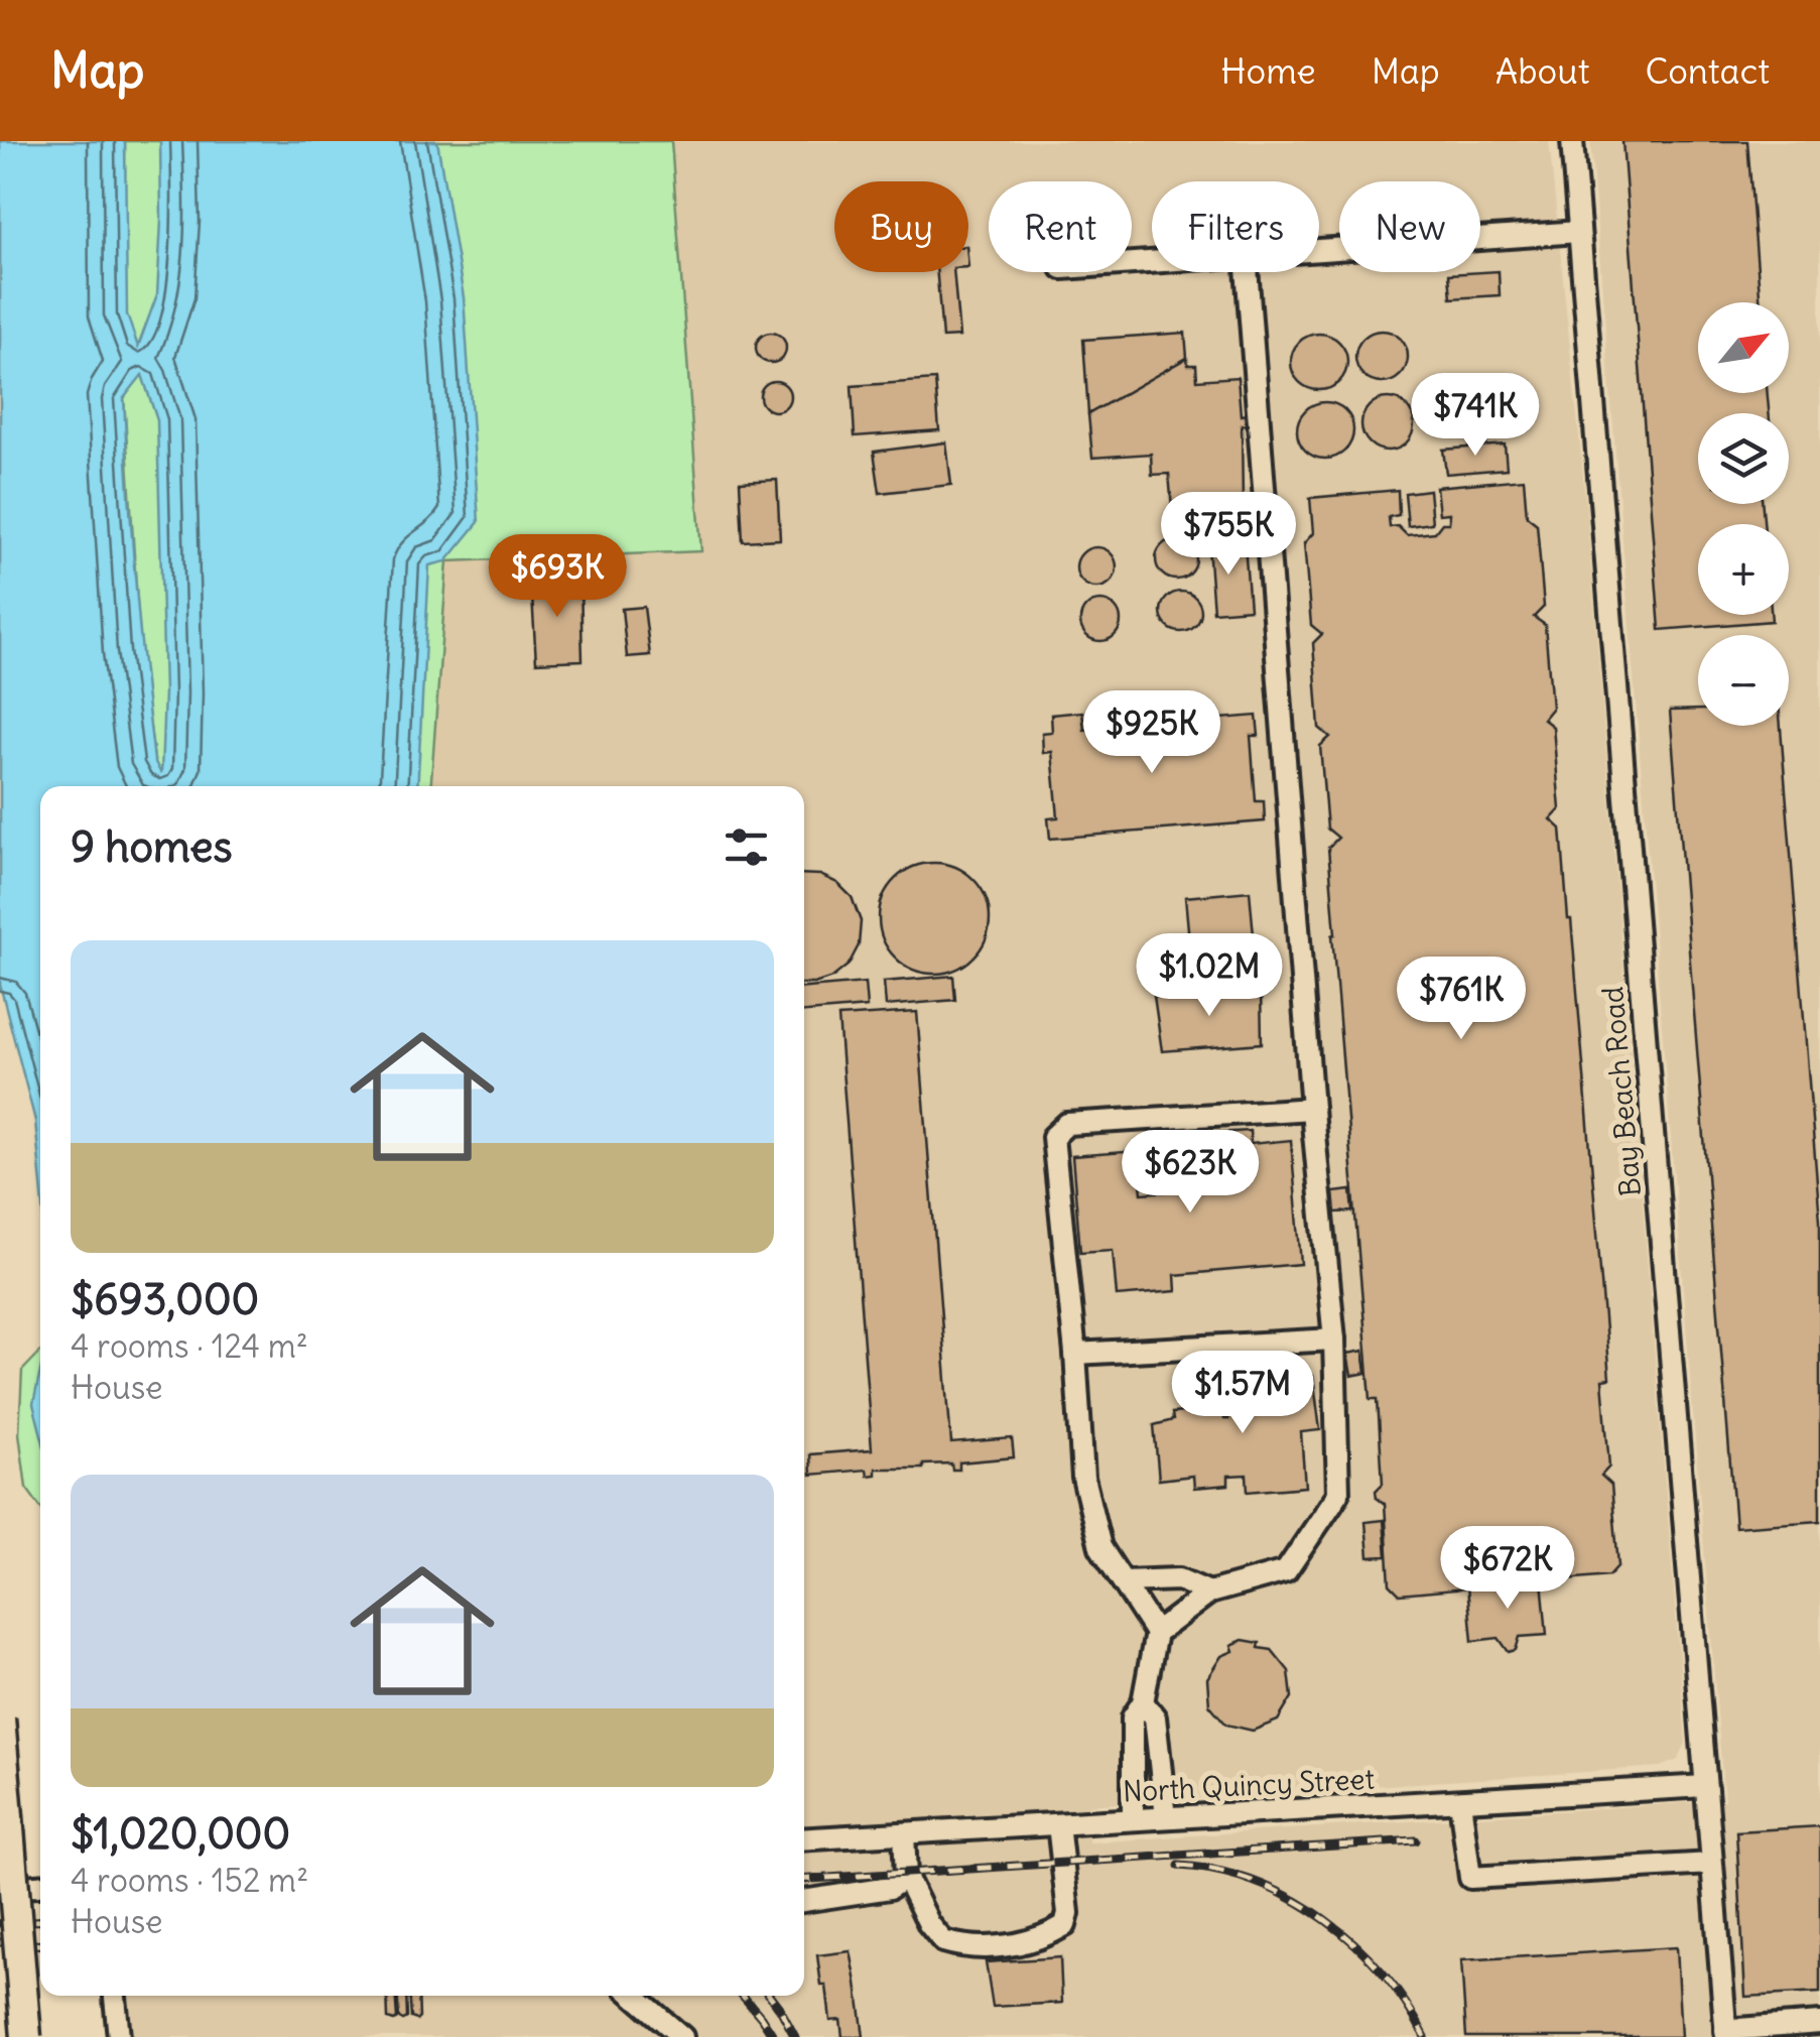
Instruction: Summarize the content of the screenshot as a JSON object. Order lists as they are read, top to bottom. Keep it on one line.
{"streets":{"street":["Bay Beach Road","North Quincy Street"]},"crossings":[["Bay Beach Road","North Quincy Street"]],"north":"top right","page":{"header":"Map","nav":["Home","Map","About","Contact"],"chip":["Buy","Rent","Filters","New"],"map_buttons":["+","−"],"price":["$741K","$755K","$693K","$925K","$1.02M","$761K","$623K","$1.57M","$672K"],"heading":"9 homes","list":[{"name":"$693,000","note":"4 rooms · 124 m² · House"},{"name":"$1,020,000","note":"4 rooms · 152 m² · House"}]}}
